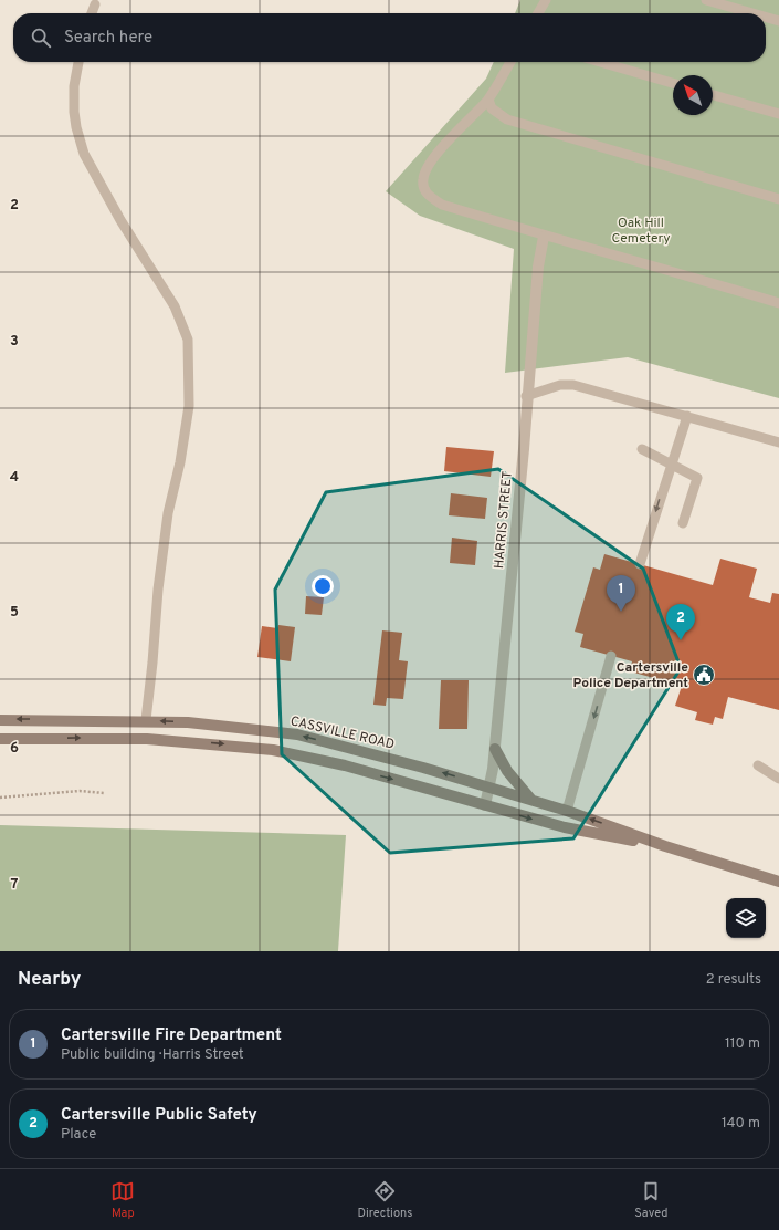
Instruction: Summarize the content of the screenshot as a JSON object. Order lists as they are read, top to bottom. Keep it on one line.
{"streets":{"main road":["CASSVILLE ROAD"],"street":["HARRIS STREET"]},"crossings":[["HARRIS STREET","CASSVILLE ROAD"]],"parks":["Oak Hill Cemetery"],"places":{"public building":["Cartersville Police Department"]},"north":"top left","page":{"search":"Search here","pins":["1","2"],"heading":["Nearby","2 results"],"list":[{"mark":"1","name":"Cartersville Fire Department","note":"Public building · Harris Street","value":"110 m"},{"mark":"2","name":"Cartersville Public Safety","note":"Place","value":"140 m"}],"nav":["Map","Directions","Saved"]},"grid":{"rows":["2","3","4","5","6","7"]}}
